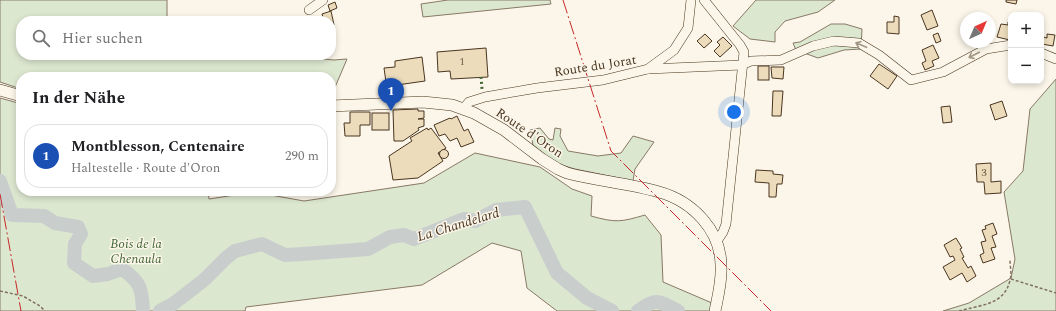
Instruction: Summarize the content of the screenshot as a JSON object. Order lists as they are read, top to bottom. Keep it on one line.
{"streets":{"main road":["Route d'Oron"],"street":["Route du Jorat"]},"crossings":[["Route du Jorat","Route d'Oron"]],"water":["La Chandelard"],"parks":["Bois de la Chenaula"],"house_numbers":["1","3"],"north":"top right","page":{"map_buttons":["+","−"],"search":"Hier suchen","heading":"In der Nähe","pins":"1","list":[{"mark":"1","name":"Montblesson, Centenaire","note":"Haltestelle · Route d'Oron","value":"290 m"}]}}
